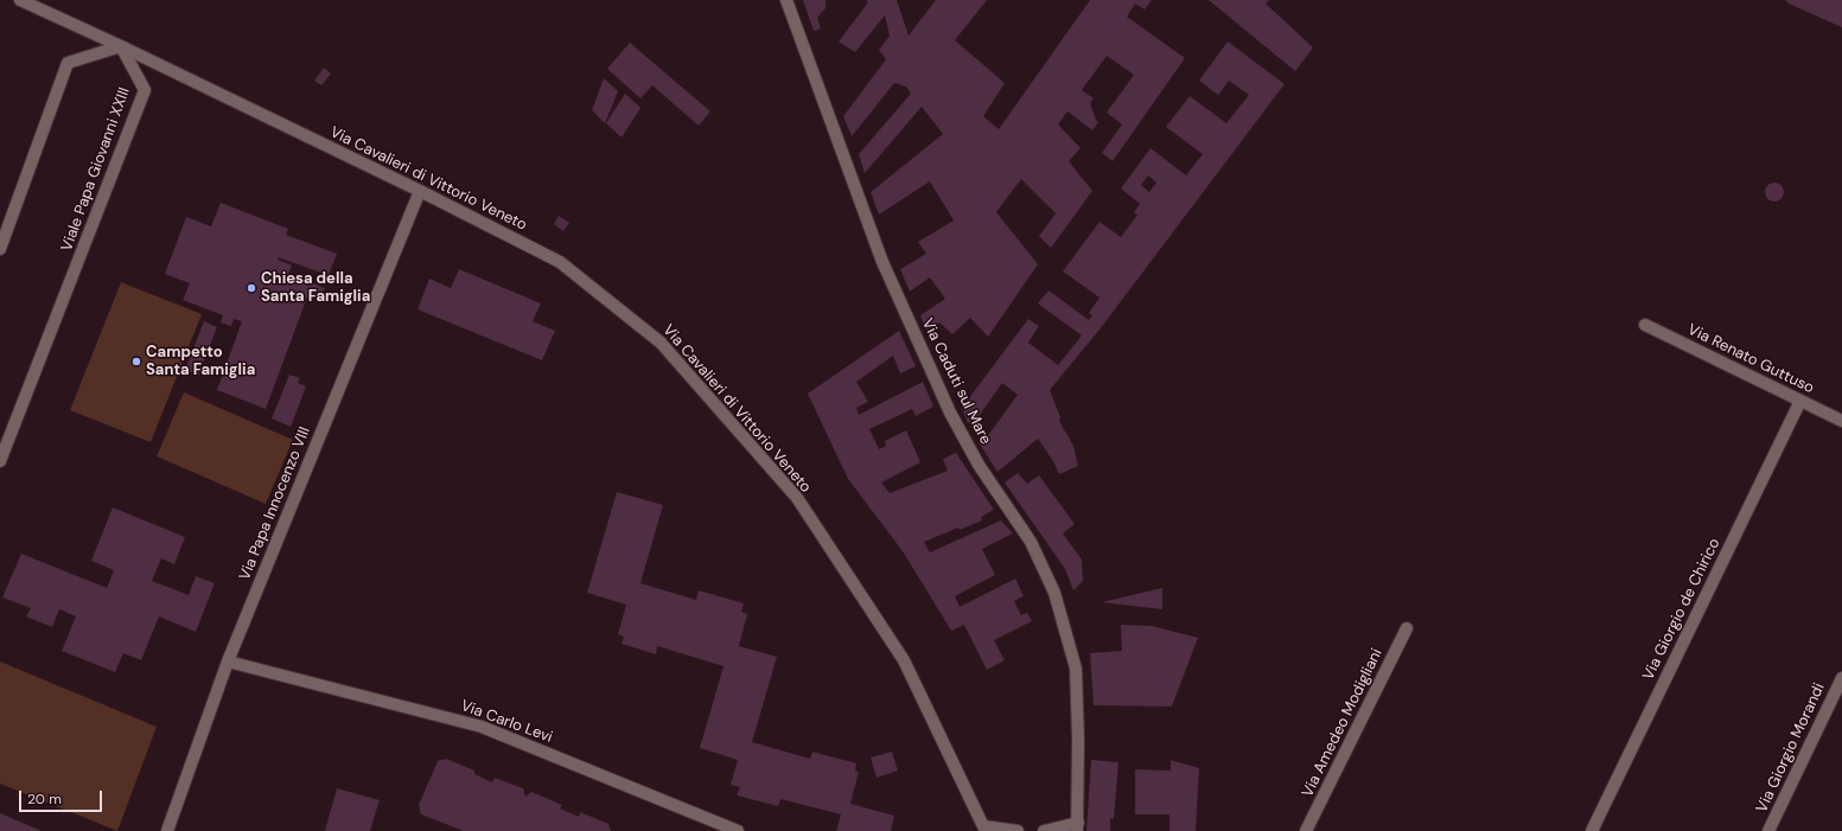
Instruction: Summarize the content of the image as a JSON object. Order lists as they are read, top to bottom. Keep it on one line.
{"streets":{"street":["Viale Papa Giovanni XXIII","Via Cavalieri di Vittorio Veneto","Via Renato Guttuso","Via Caduti sul Mare","Via Papa Innocenzo VIII","Via Giorgio de Chirico","Via Carlo Levi","Via Amedeo Modigliani","Via Giorgio Morandi"]},"crossings":[["Viale Papa Giovanni XXIII","Via Cavalieri di Vittorio Veneto"],["Via Cavalieri di Vittorio Veneto","Via Papa Innocenzo VIII"],["Via Renato Guttuso","Via Giorgio de Chirico"],["Via Papa Innocenzo VIII","Via Carlo Levi"]],"places":["Chiesa della Santa Famiglia","Campetto Santa Famiglia"],"scale_bar":"20 m"}
